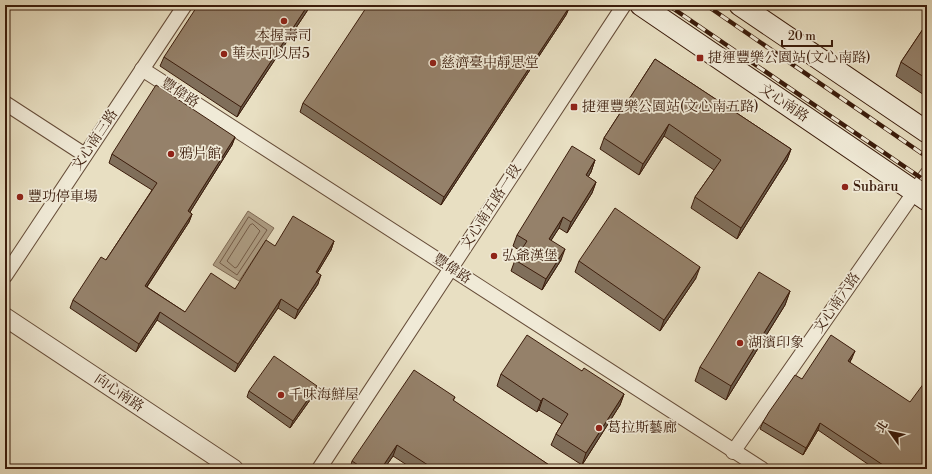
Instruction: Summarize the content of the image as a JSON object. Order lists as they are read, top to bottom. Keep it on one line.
{"streets":{"main road":["文心南路"],"street":["豐偉路","文心南三路","文心南五路一段","文心南六路","向心南路"]},"crossings":[["豐偉路","文心南三路"],["豐偉路","文心南五路一段"],["豐偉路","文心南六路"],["文心南路","文心南六路"]],"places":{"other":["本握壽司","華太可以居5","慈濟臺中靜思堂","鴉片館","Subaru","豐功停車場","弘爺漢堡","湖濱印象","千味海鮮屋","葛拉斯藝廊"],"transit":["捷運豐樂公園站(文心南路)","捷運豐樂公園站(文心南五路)"]},"scale_bar":"20 m","north":"top left"}
